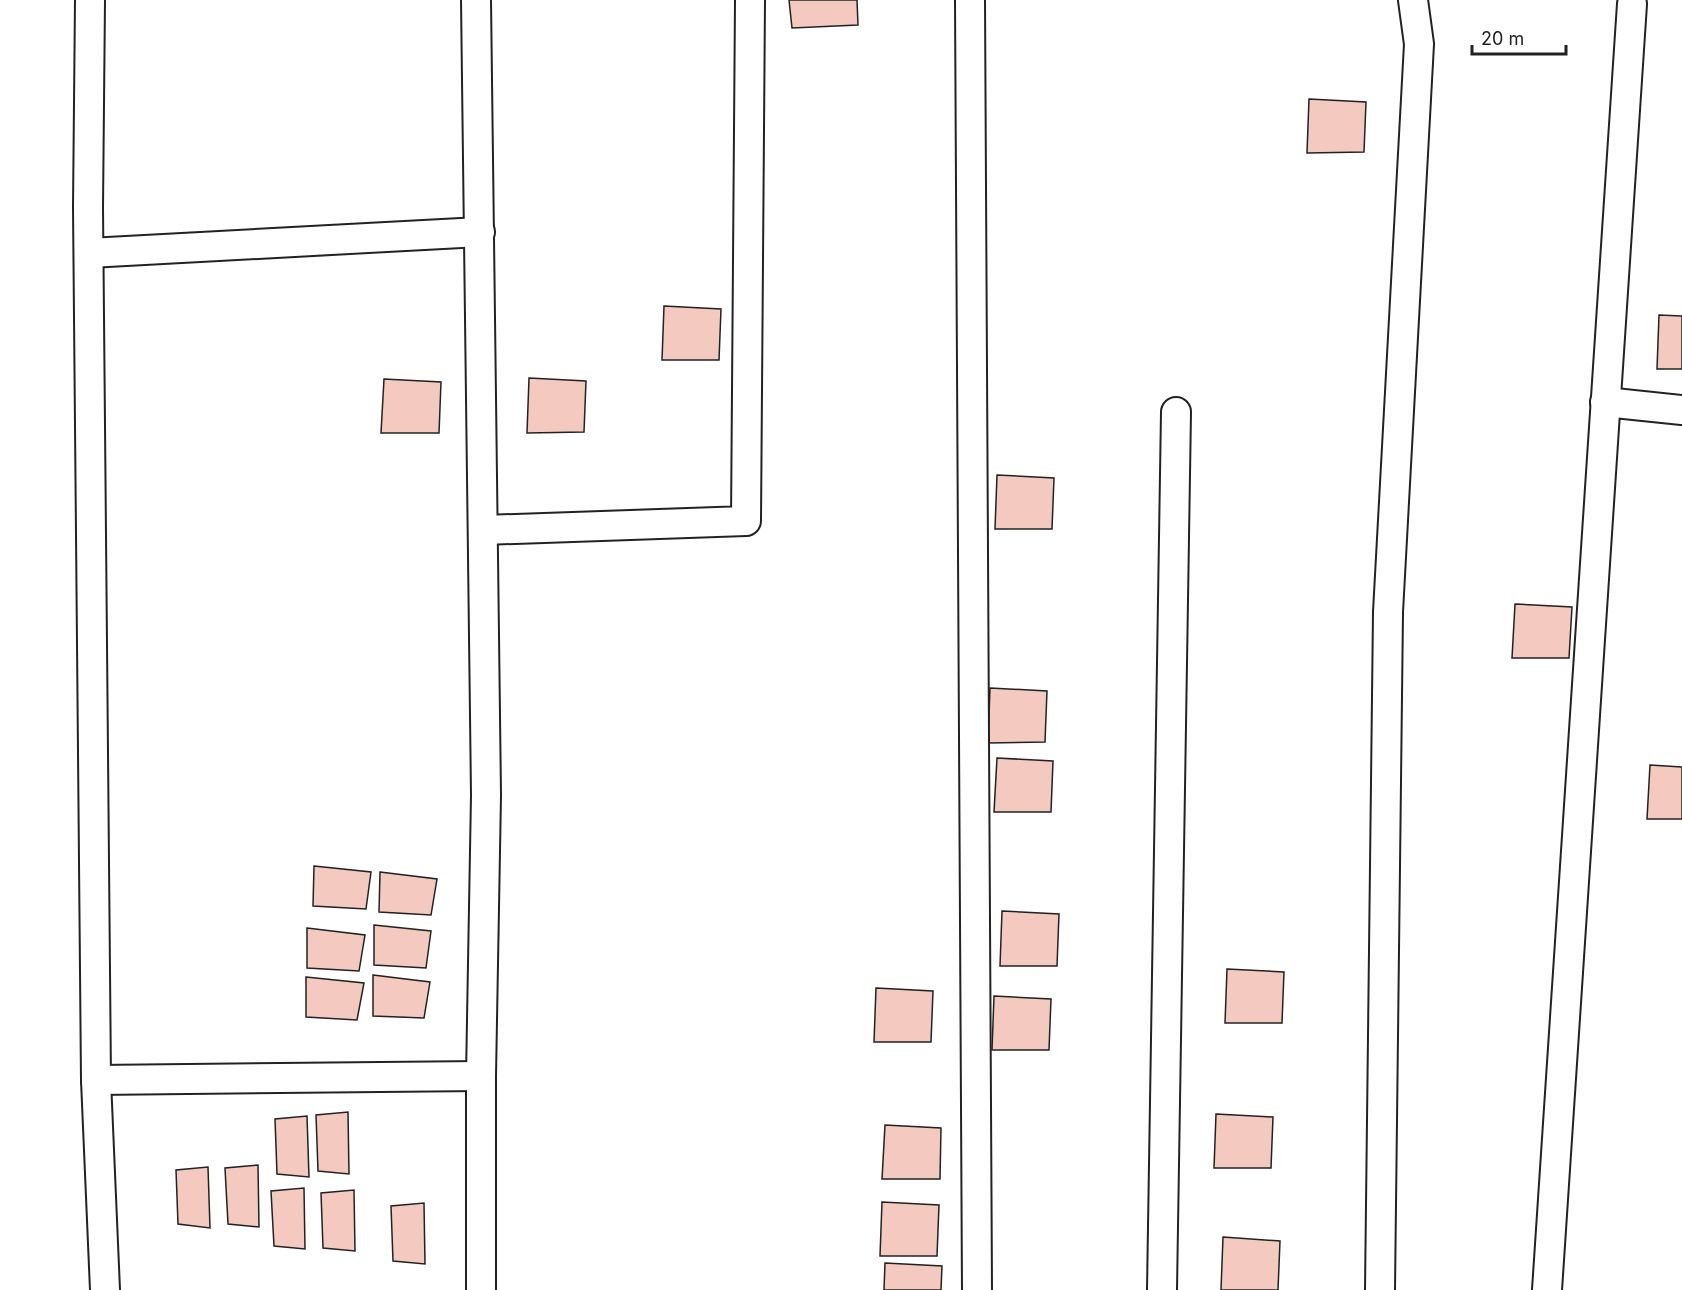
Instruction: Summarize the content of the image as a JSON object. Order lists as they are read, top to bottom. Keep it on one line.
{"scale_bar":"20 m"}
